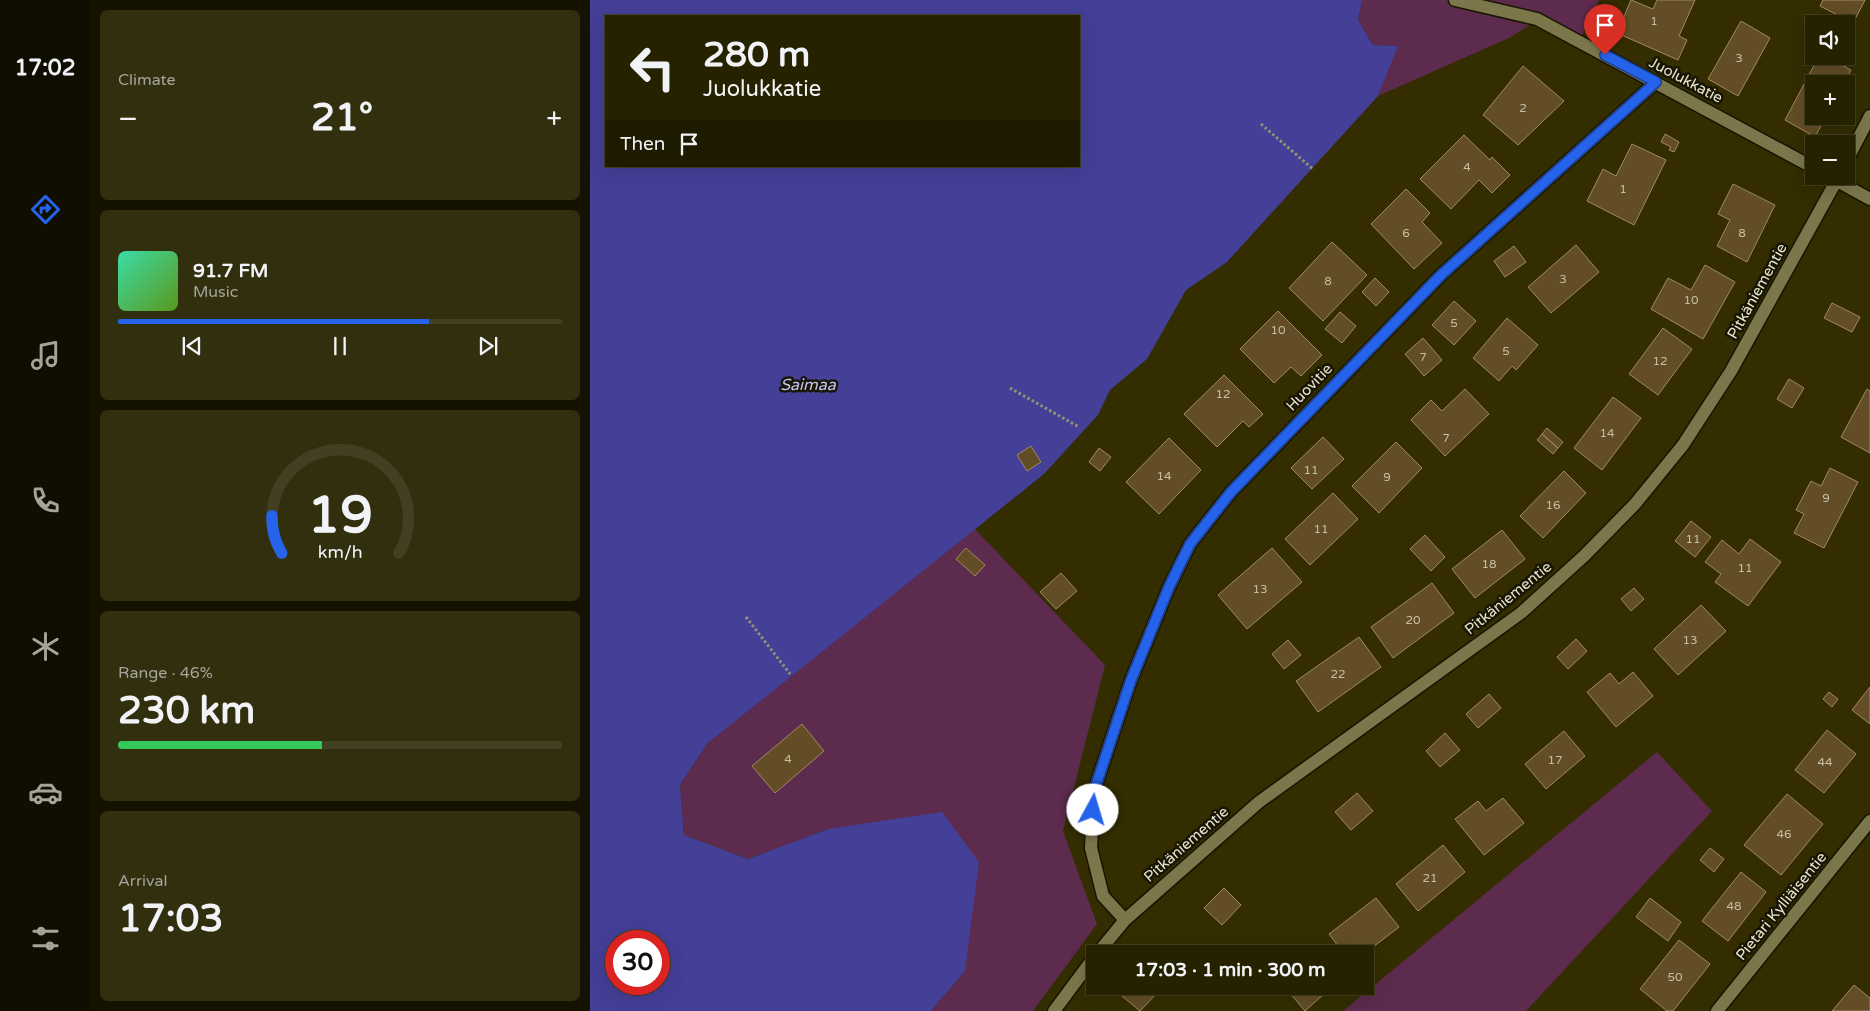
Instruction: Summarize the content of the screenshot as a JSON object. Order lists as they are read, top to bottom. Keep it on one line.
{"streets":{"street":["Juolukkatie","Pitkäniementie","Huovitie","Pietari Kylliäisentie"]},"crossings":[["Juolukkatie","Huovitie"],["Pitkäniementie","Huovitie"]],"water":["Saimaa"],"house_numbers":["1","3","2","4","1","6","8","3","8","10","5","10","5","7","12","12","14","7","11","14","9","9","16","11","11","18","11","13","20","13","22","4","17","44","46","21","48","50"],"page":{"tabs":"17:02","tile":["Climate",["Range · 46%","230 km"],["Arrival","17:03"]],"map_buttons":["+","−"],"turn":["280 m","Juolukkatie"],"heat":["−","21°","+"],"then":"Then","song":["91.7 FM","Music"],"limit":"30","trip":"17:03 · 1 min · 300 m","gauge":["19","km/h"]}}
